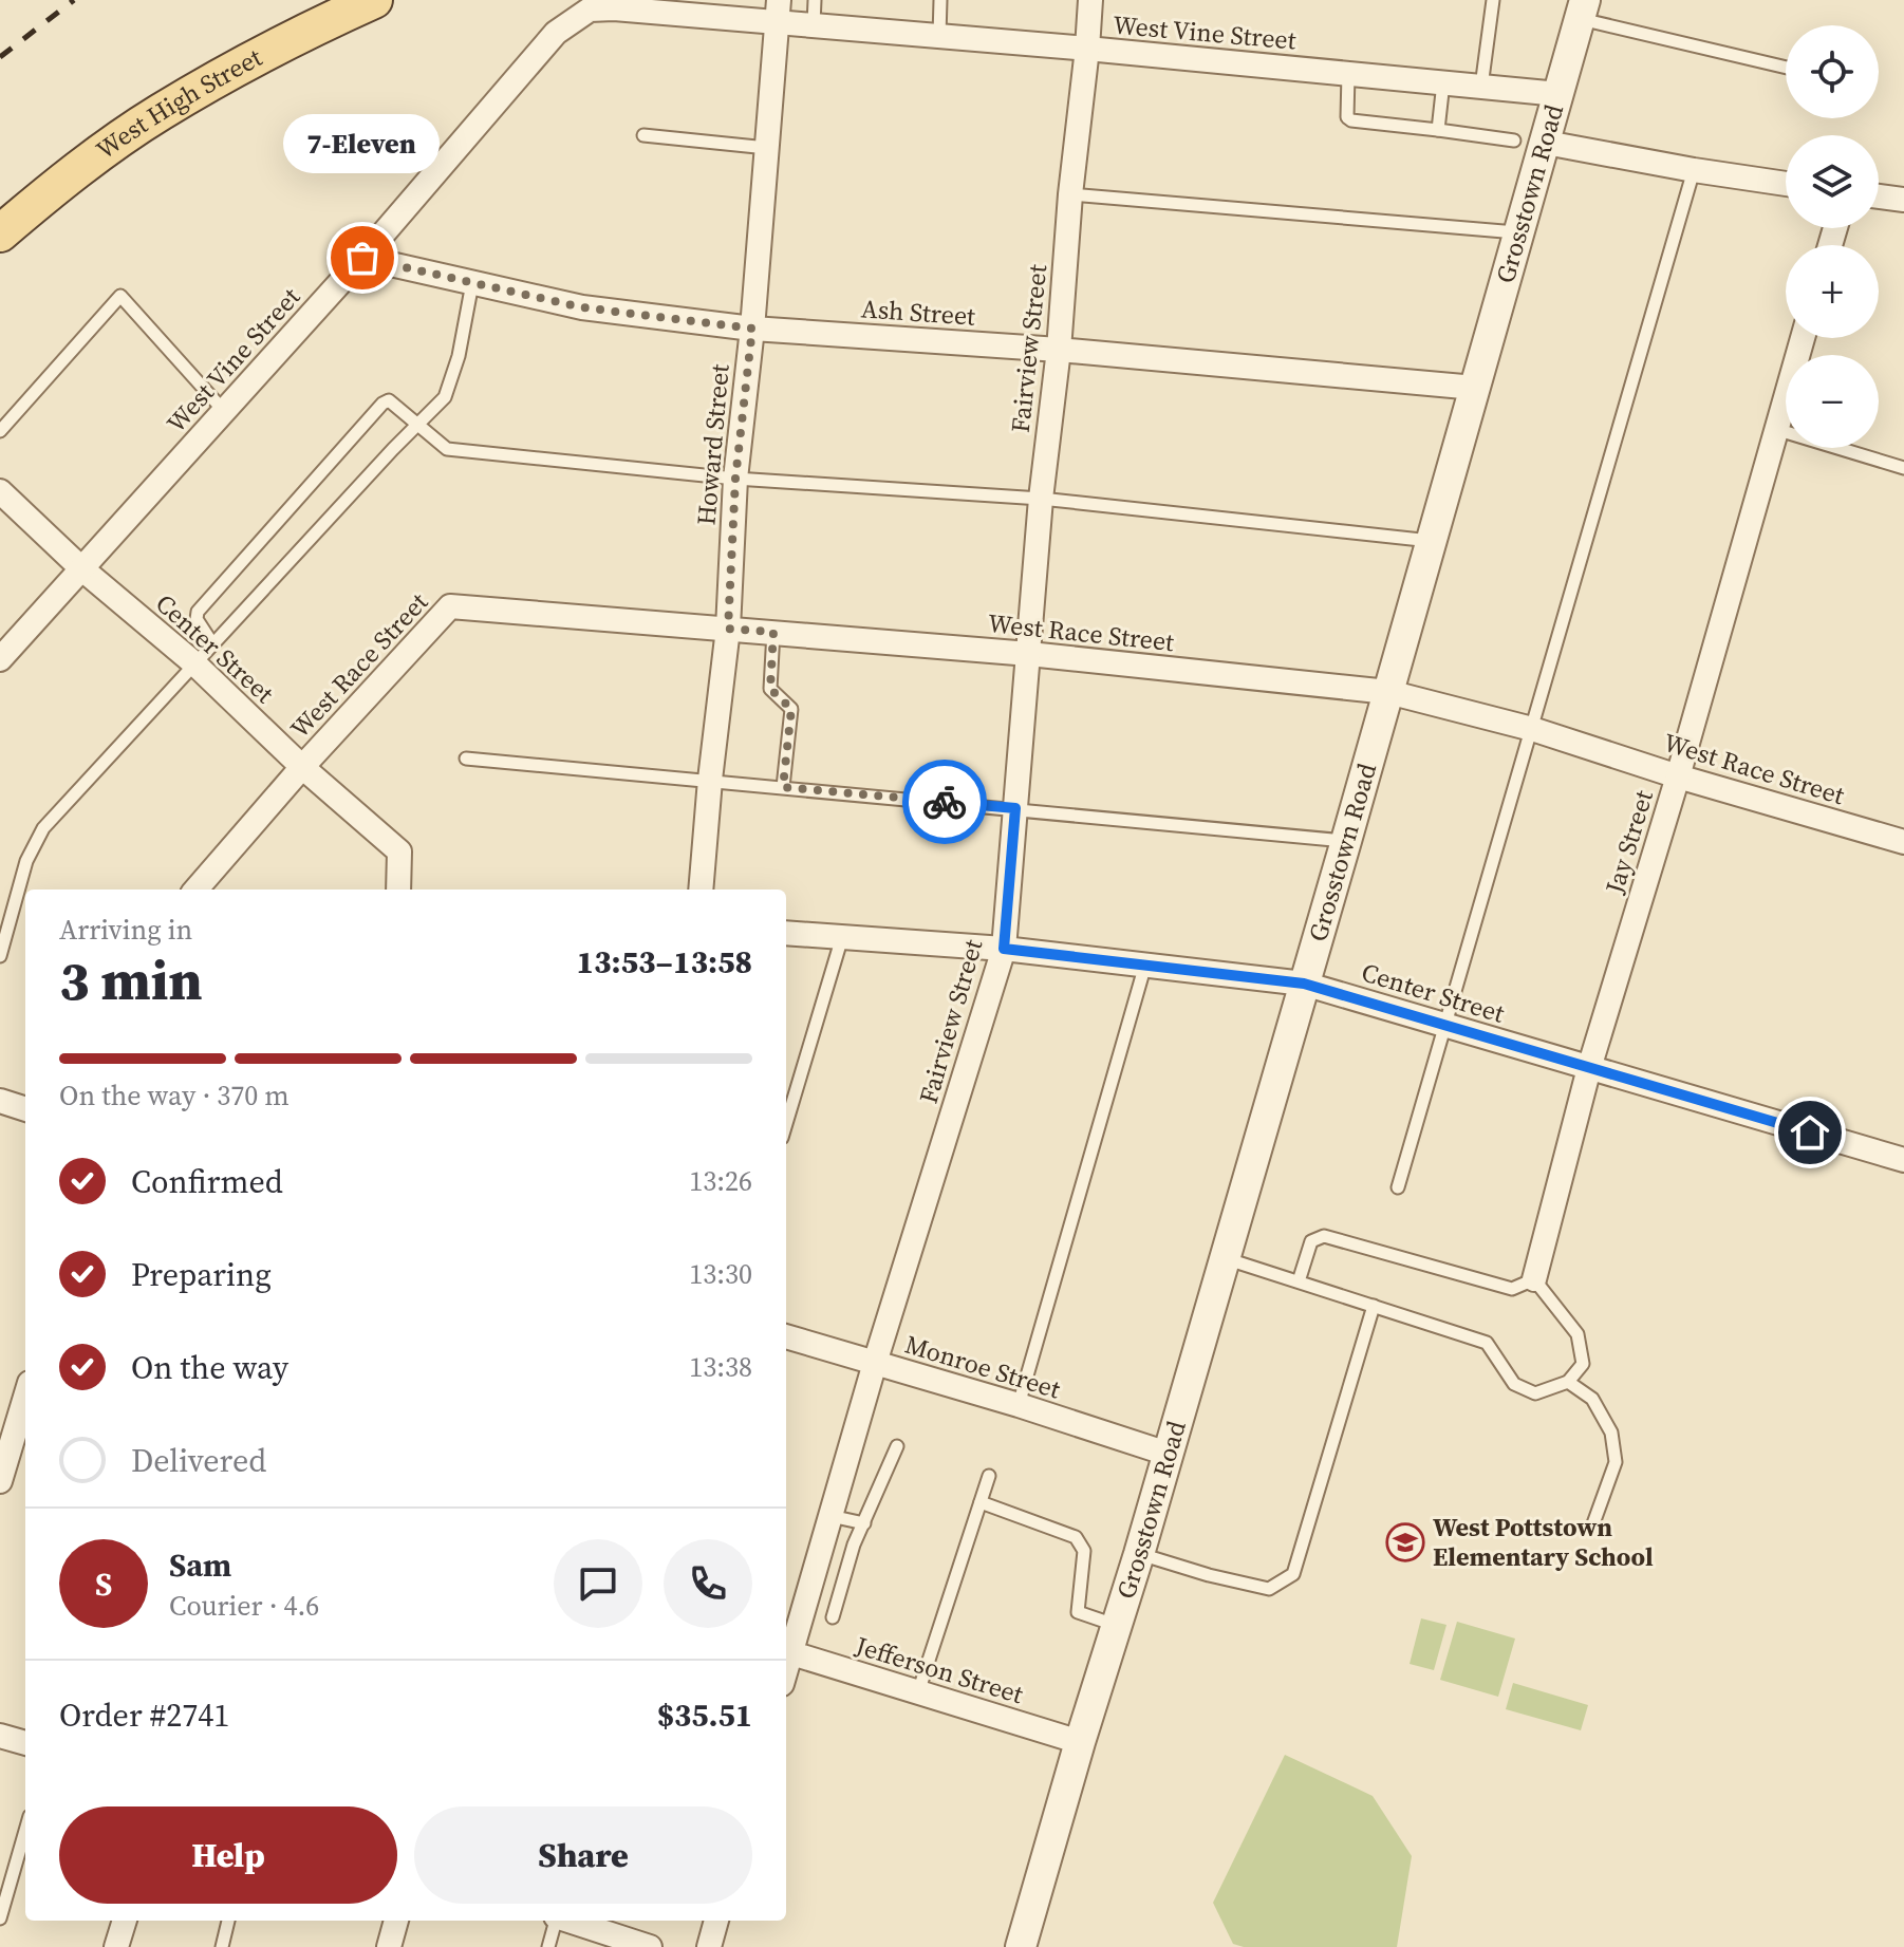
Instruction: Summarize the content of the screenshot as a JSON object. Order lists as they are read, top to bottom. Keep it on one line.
{"streets":{"main road":["West High Street"],"street":["West Vine Street","Grosstown Road","Ash Street","Fairview Street","Howard Street","West Race Street","Center Street","Jay Street","Monroe Street","Jefferson Street"]},"crossings":[["West Vine Street","Grosstown Road"],["West Vine Street","Ash Street"],["West Vine Street","Fairview Street"],["West Vine Street","Howard Street"],["West Vine Street","Center Street"],["Grosstown Road","Ash Street"],["Grosstown Road","West Race Street"],["Grosstown Road","Center Street"],["Grosstown Road","Monroe Street"],["Grosstown Road","Jefferson Street"],["Ash Street","Fairview Street"],["Ash Street","Howard Street"],["Fairview Street","West Race Street"],["Fairview Street","Center Street"],["Fairview Street","Monroe Street"],["Fairview Street","Jefferson Street"],["Howard Street","West Race Street"],["West Race Street","Center Street"],["West Race Street","Jay Street"],["Center Street","Jay Street"]],"places":{"other":["7-Eleven"],"school or university":["West Pottstown Elementary School"]},"page":{"map_buttons":["+","−"],"bubble":"7-Eleven","heading":["3 min","Arriving in","13:53–13:58"],"panel":["Sam","Courier · 4.6","Order #2741","$35.51"],"bar":"On the way · 370 m","list":[["Confirmed","13:26"],["Preparing","13:30"],["On the way","13:38"],"Delivered"],"round":"S","buttons":["Help","Share"]}}
